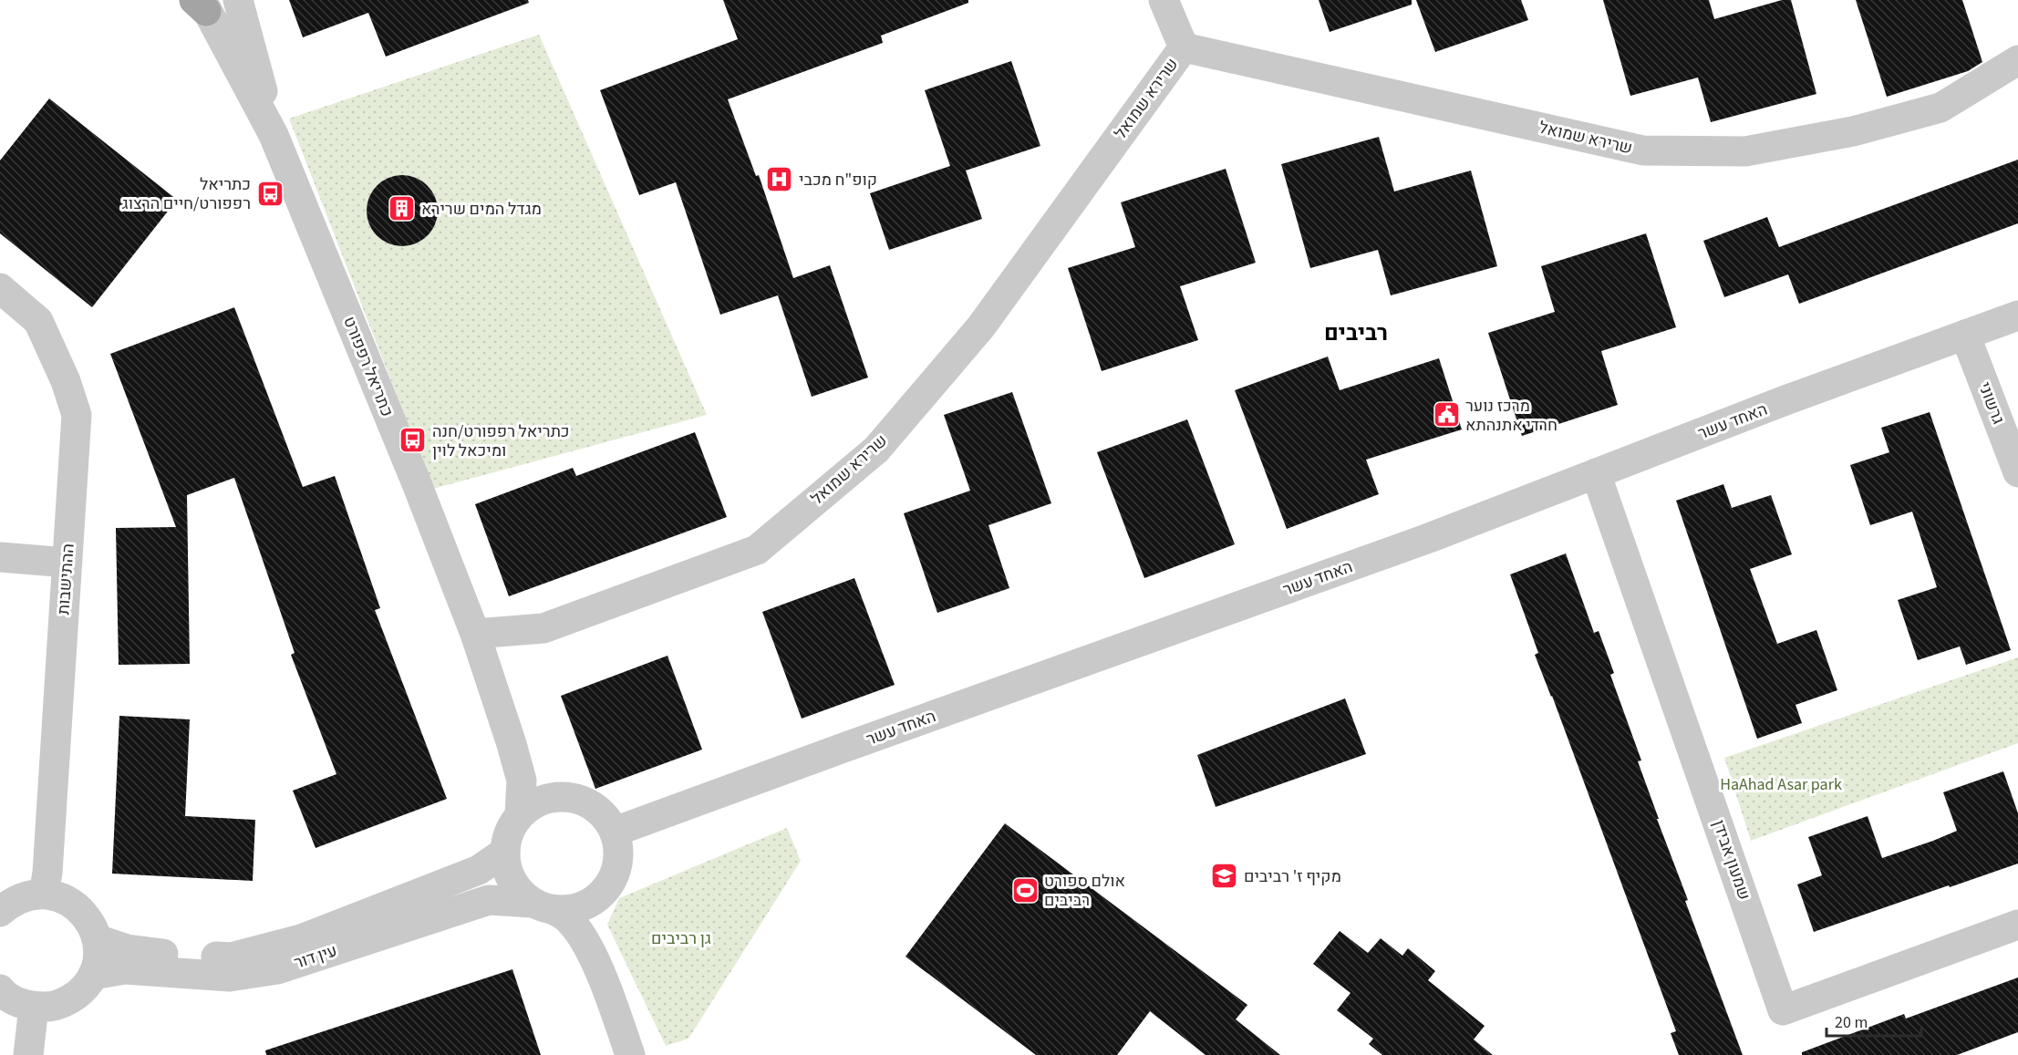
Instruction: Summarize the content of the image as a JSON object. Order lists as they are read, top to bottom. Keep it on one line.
{"streets":{"street":["שרירא שמואל","כתריאל רפפורט","גרשוני","האחד עשר","ההתישבות","שמעון אבידן","עין דור"]},"crossings":[["שרירא שמואל","כתריאל רפפורט"],["כתריאל רפפורט","האחד עשר"],["כתריאל רפפורט","עין דור"],["גרשוני","האחד עשר"],["האחד עשר","שמעון אבידן"],["האחד עשר","עין דור"]],"districts":["רביבים"],"parks":["HaAhad Asar park","גן רביבים"],"places":{"hospital":["קופ\"ח מכבי"],"bus stop":["כתריאל רפפורט/חיים הרצוג","כתריאל רפפורט/חנה ומיכאל לוין"],"building":["מגדל המים שרירא"],"public building":["מרכז נוער חרדי אתנהתא"],"school or university":["מקיף ז' רביבים"],"sports":["אולם ספורט רביבים"]},"scale_bar":"20 m"}
